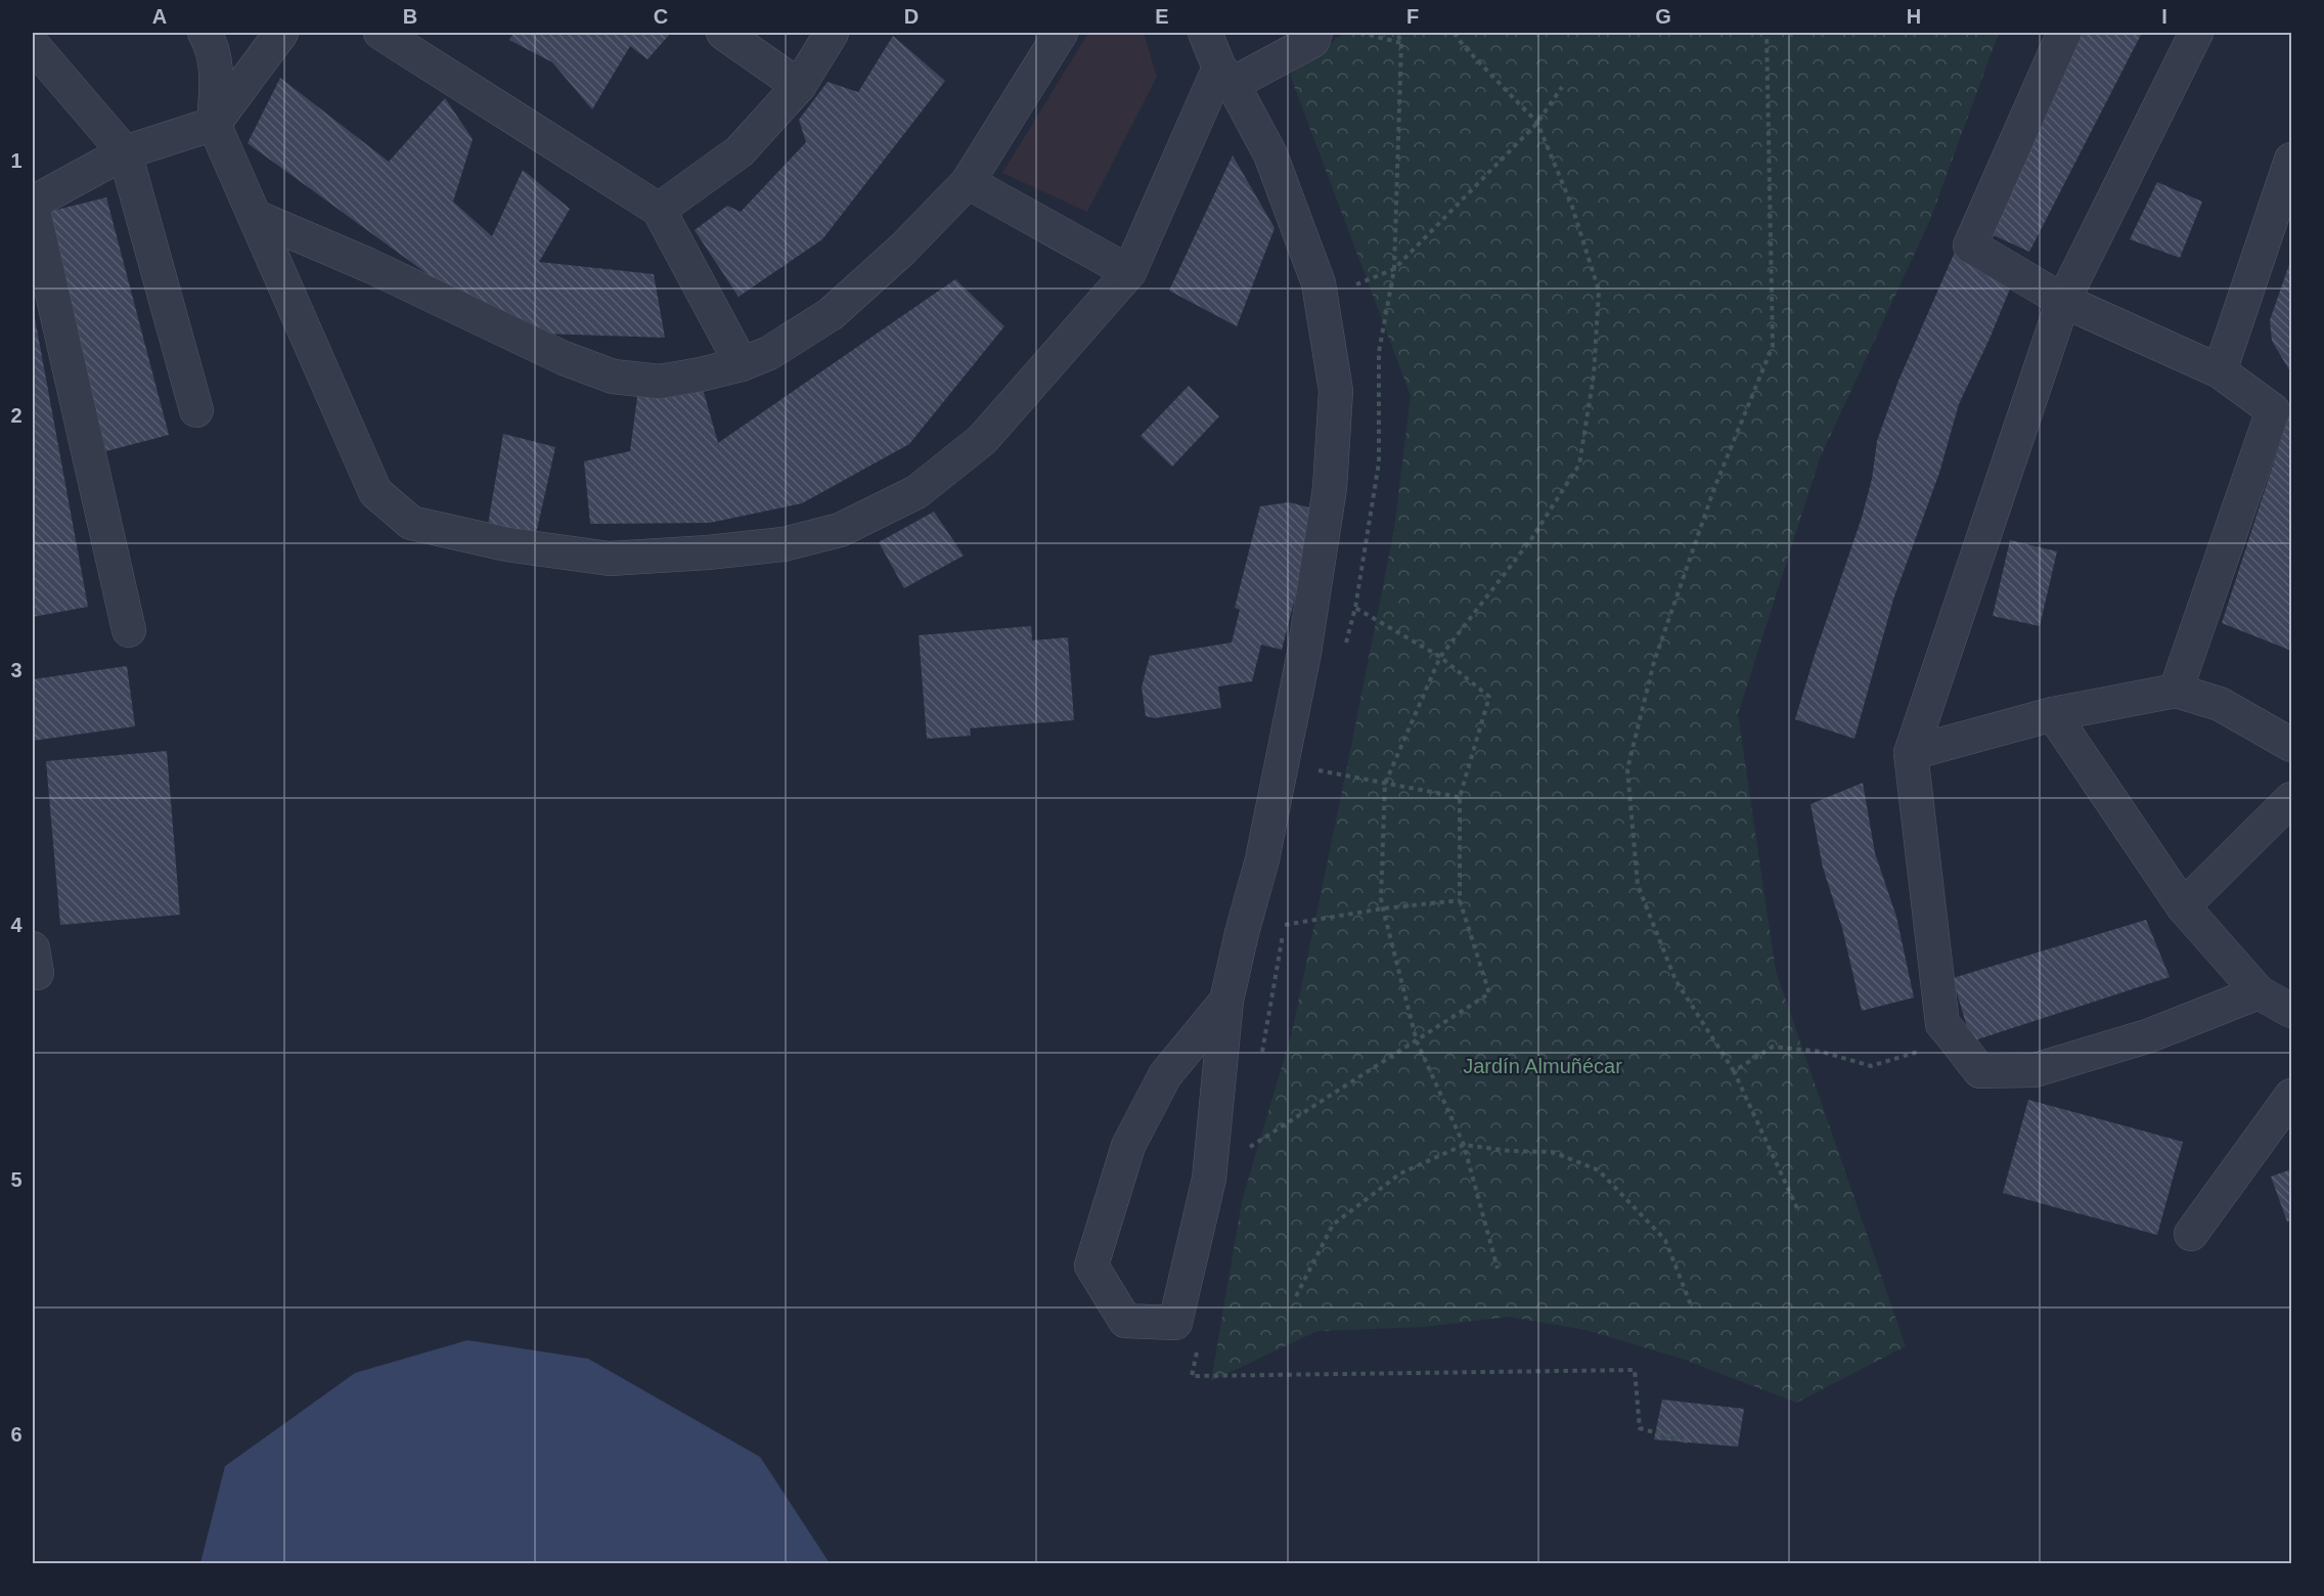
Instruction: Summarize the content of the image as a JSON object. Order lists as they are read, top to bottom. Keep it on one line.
{"parks":["Jardín Almuñécar"],"grid":{"columns":["A","B","C","D","E","F","G","H","I"],"rows":["1","2","3","4","5","6"]}}
